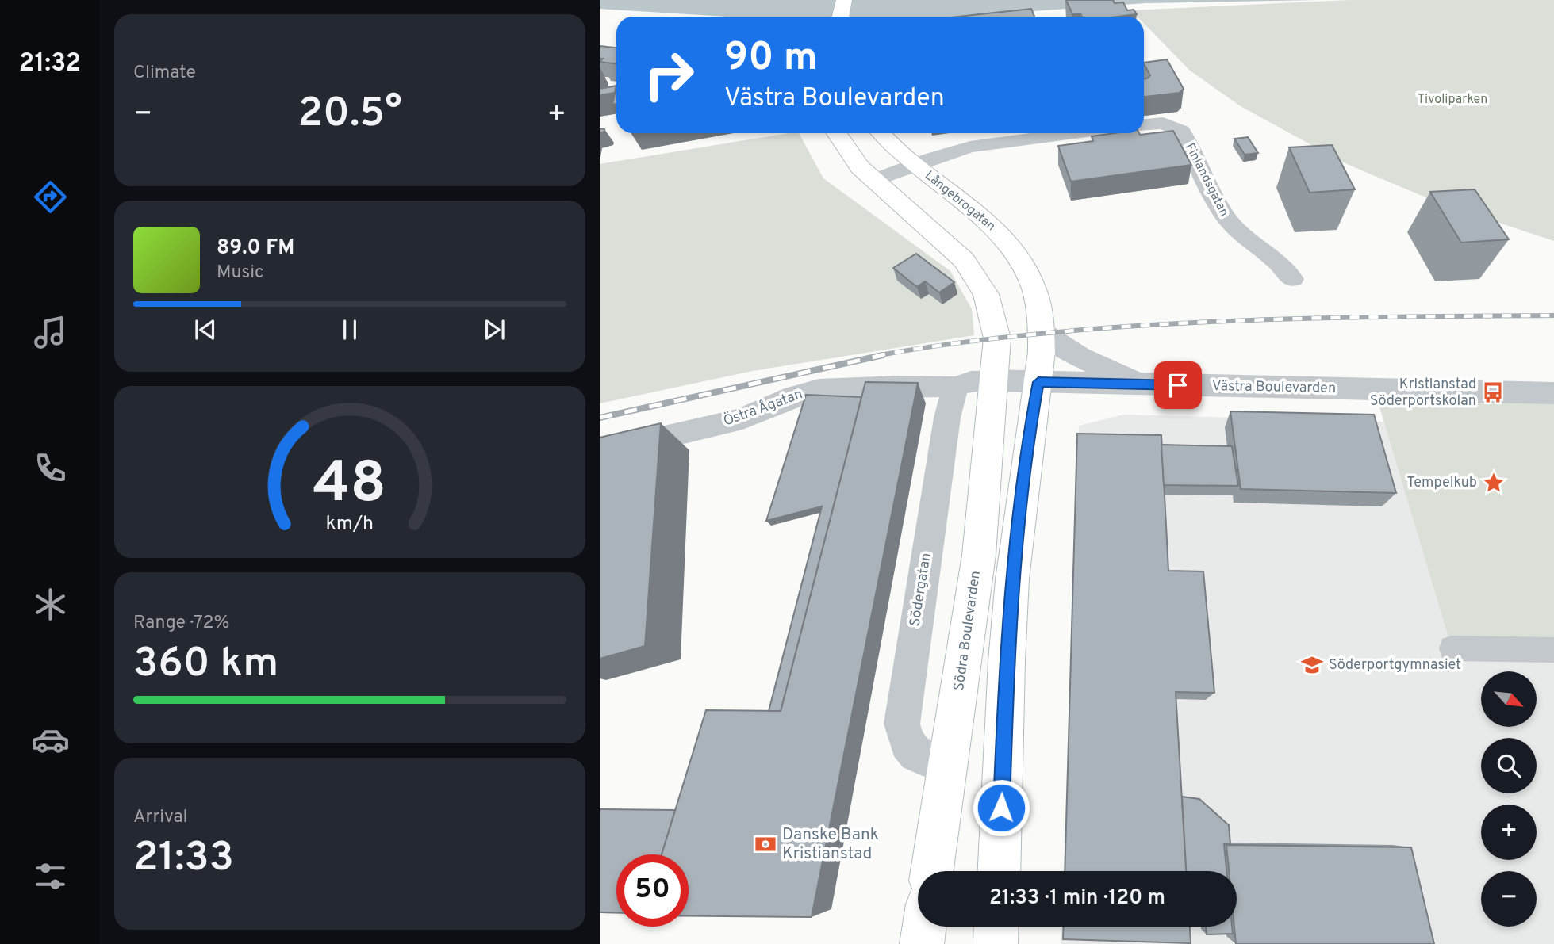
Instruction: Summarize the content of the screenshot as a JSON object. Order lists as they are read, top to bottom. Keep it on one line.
{"streets":{"main road":["Långebrogatan","Södra Boulevarden"],"street":["Finlandsgatan","Västra Boulevarden","Östra Ågatan","Södergatan"]},"crossings":[["Långebrogatan","Västra Boulevarden"],["Västra Boulevarden","Östra Ågatan"],["Västra Boulevarden","Södra Boulevarden"],["Östra Ågatan","Södergatan"],["Östra Ågatan","Södra Boulevarden"],["Södergatan","Södra Boulevarden"]],"parks":["Tivoliparken"],"places":{"bus stop":["Kristianstad Söderportskolan"],"place":["Tempelkub"],"school or university":["Söderportgymnasiet"],"bank":["Danske Bank Kristianstad"]},"north":"bottom right","page":{"tabs":"21:32","tile":["Climate",["Range · 72%","360 km"],["Arrival","21:33"]],"turn":["90 m","Västra Boulevarden"],"heat":["−","20.5°","+"],"song":["89.0 FM","Music"],"map_buttons":["+","−"],"limit":"50","trip":"21:33 · 1 min · 120 m","gauge":["48","km/h"]}}
